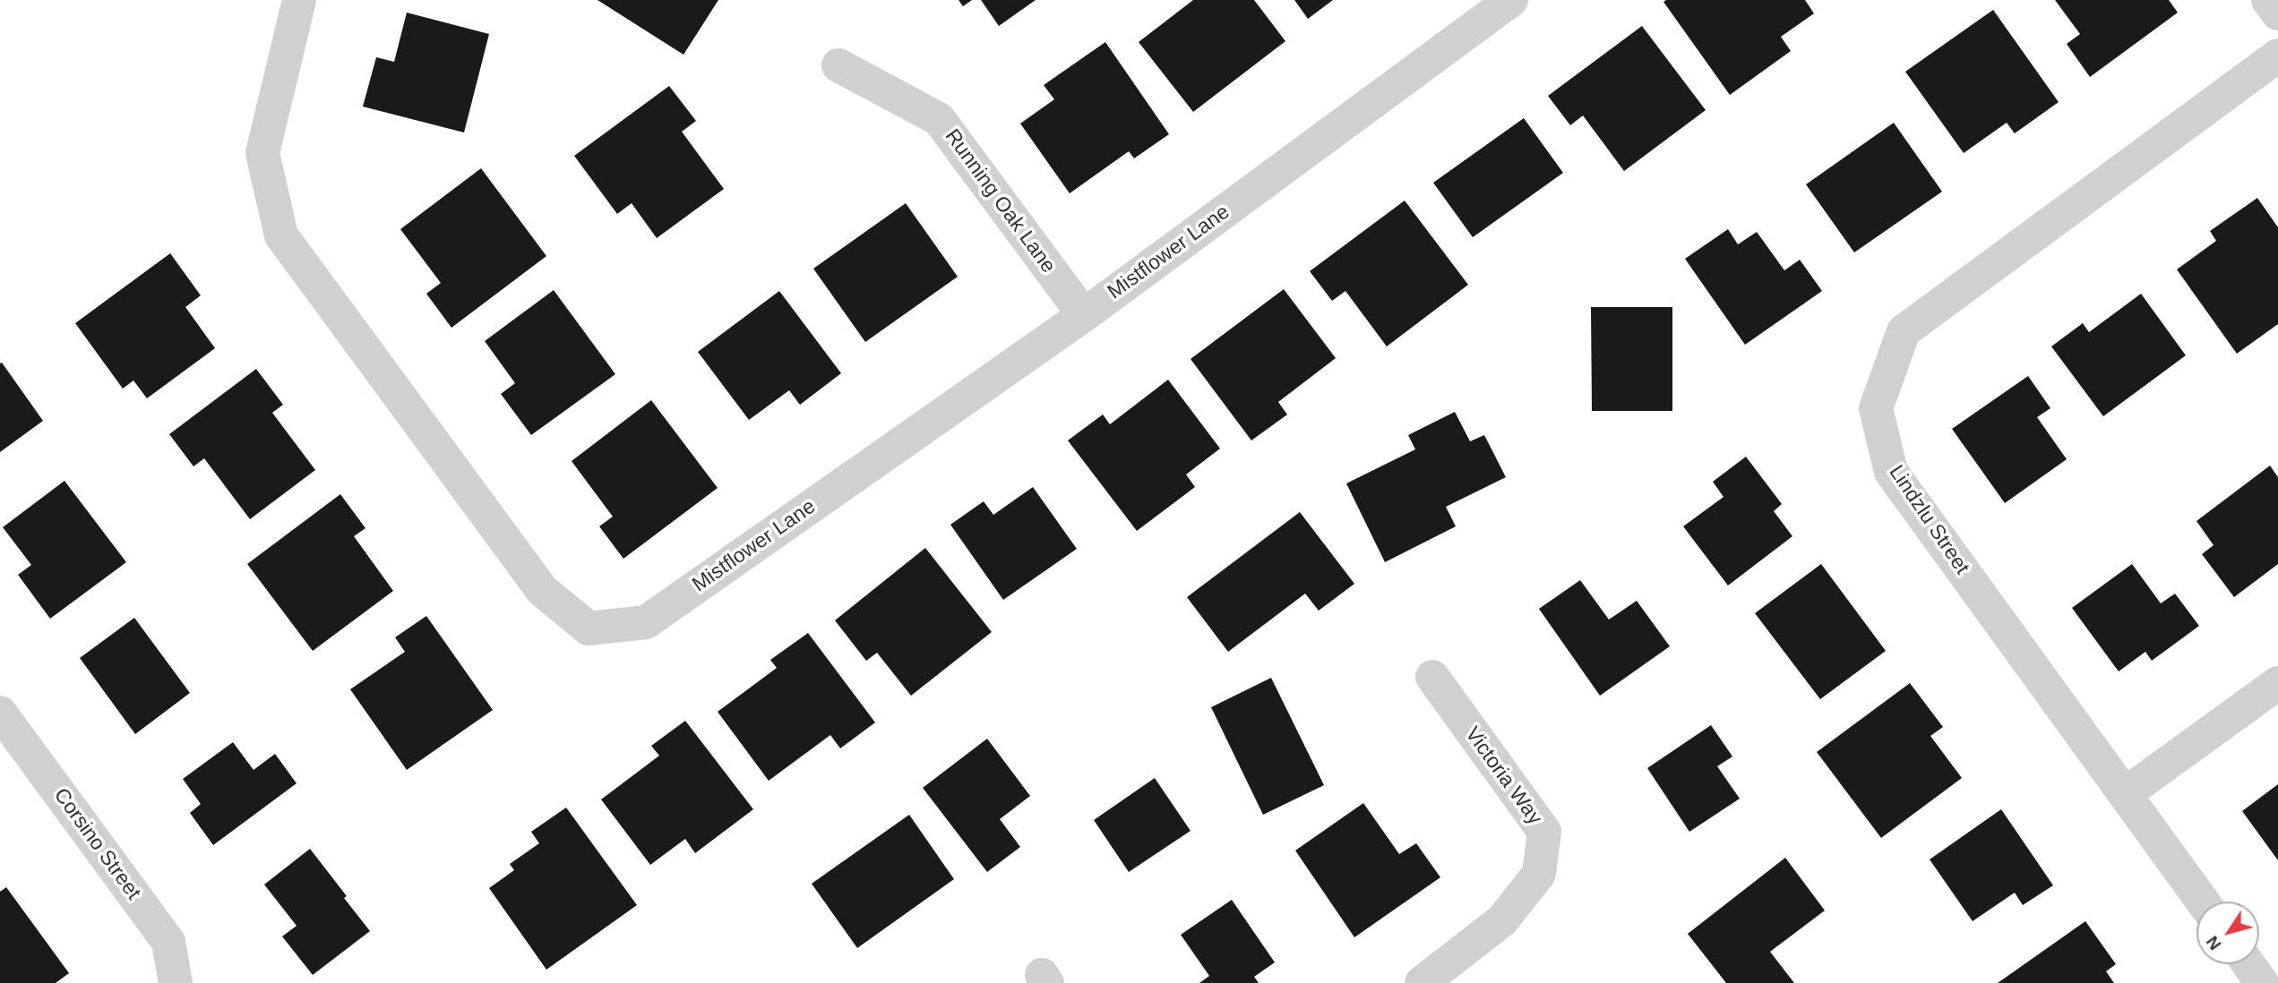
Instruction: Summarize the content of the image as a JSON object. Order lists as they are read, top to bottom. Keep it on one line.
{"streets":{"street":["Running Oak Lane","Mistflower Lane","Lindzlu Street","Victoria Way","Corsino Street"]},"crossings":[["Running Oak Lane","Mistflower Lane"]],"north":"bottom left"}
